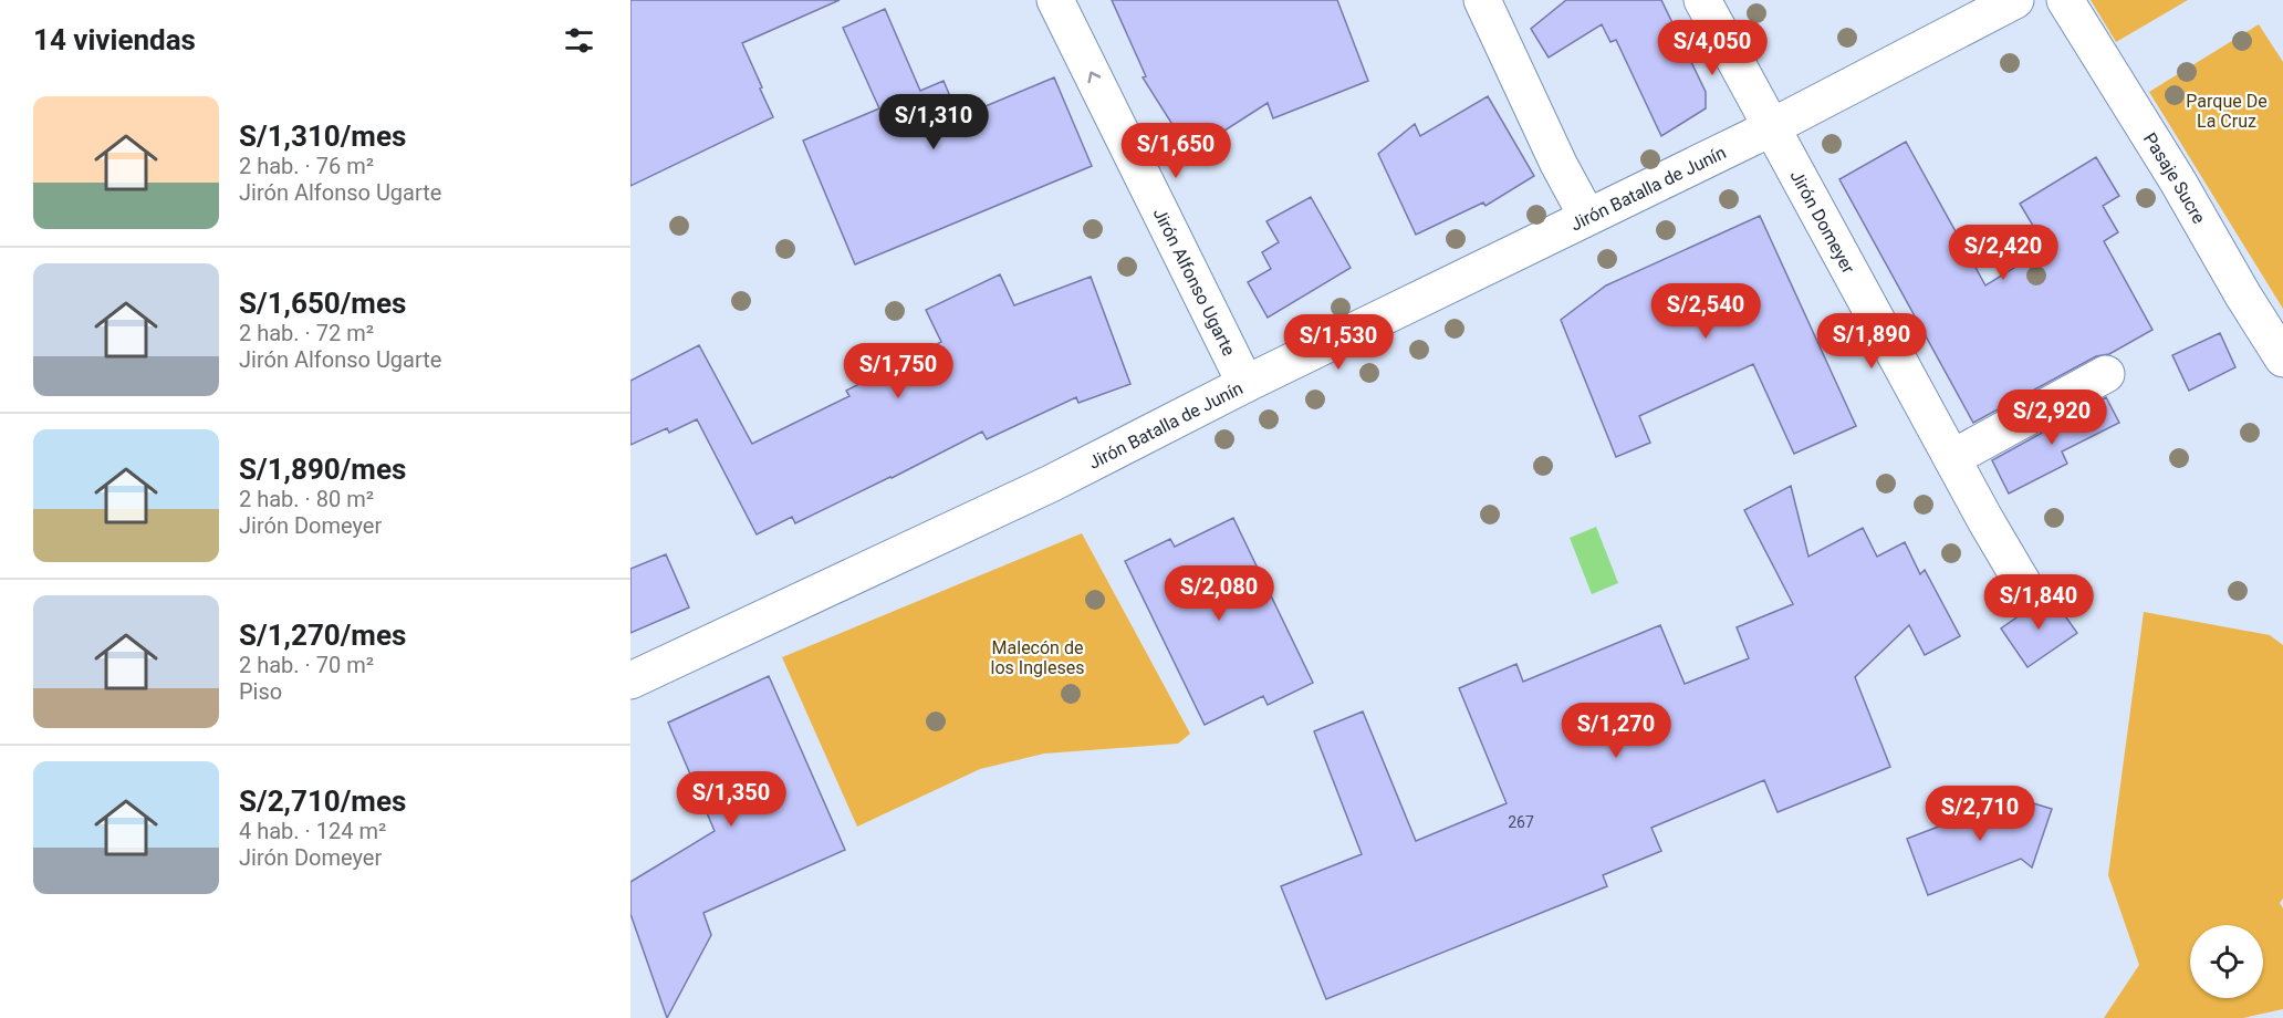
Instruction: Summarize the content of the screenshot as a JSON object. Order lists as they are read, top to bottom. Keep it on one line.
{"streets":{"street":["Pasaje Sucre","Jirón Batalla de Junín","Jirón Domeyer","Jirón Alfonso Ugarte"]},"crossings":[["Jirón Batalla de Junín","Jirón Domeyer"],["Jirón Batalla de Junín","Jirón Alfonso Ugarte"]],"one_way":["Jirón Alfonso Ugarte"],"parks":["Parque De La Cruz","Malecón de los Ingleses"],"house_numbers":["267"],"page":{"heading":"14 viviendas","price":["S/4,050","S/1,310","S/1,650","S/2,420","S/2,540","S/1,890","S/1,530","S/1,750","S/2,920","S/2,080","S/1,840","S/1,270","S/1,350","S/2,710"],"list":[{"name":"S/1,310/mes","note":"2 hab. · 76 m² · Jirón Alfonso Ugarte"},{"name":"S/1,650/mes","note":"2 hab. · 72 m² · Jirón Alfonso Ugarte"},{"name":"S/1,890/mes","note":"2 hab. · 80 m² · Jirón Domeyer"},{"name":"S/1,270/mes","note":"2 hab. · 70 m² · Piso"},{"name":"S/2,710/mes","note":"4 hab. · 124 m² · Jirón Domeyer"}]}}
